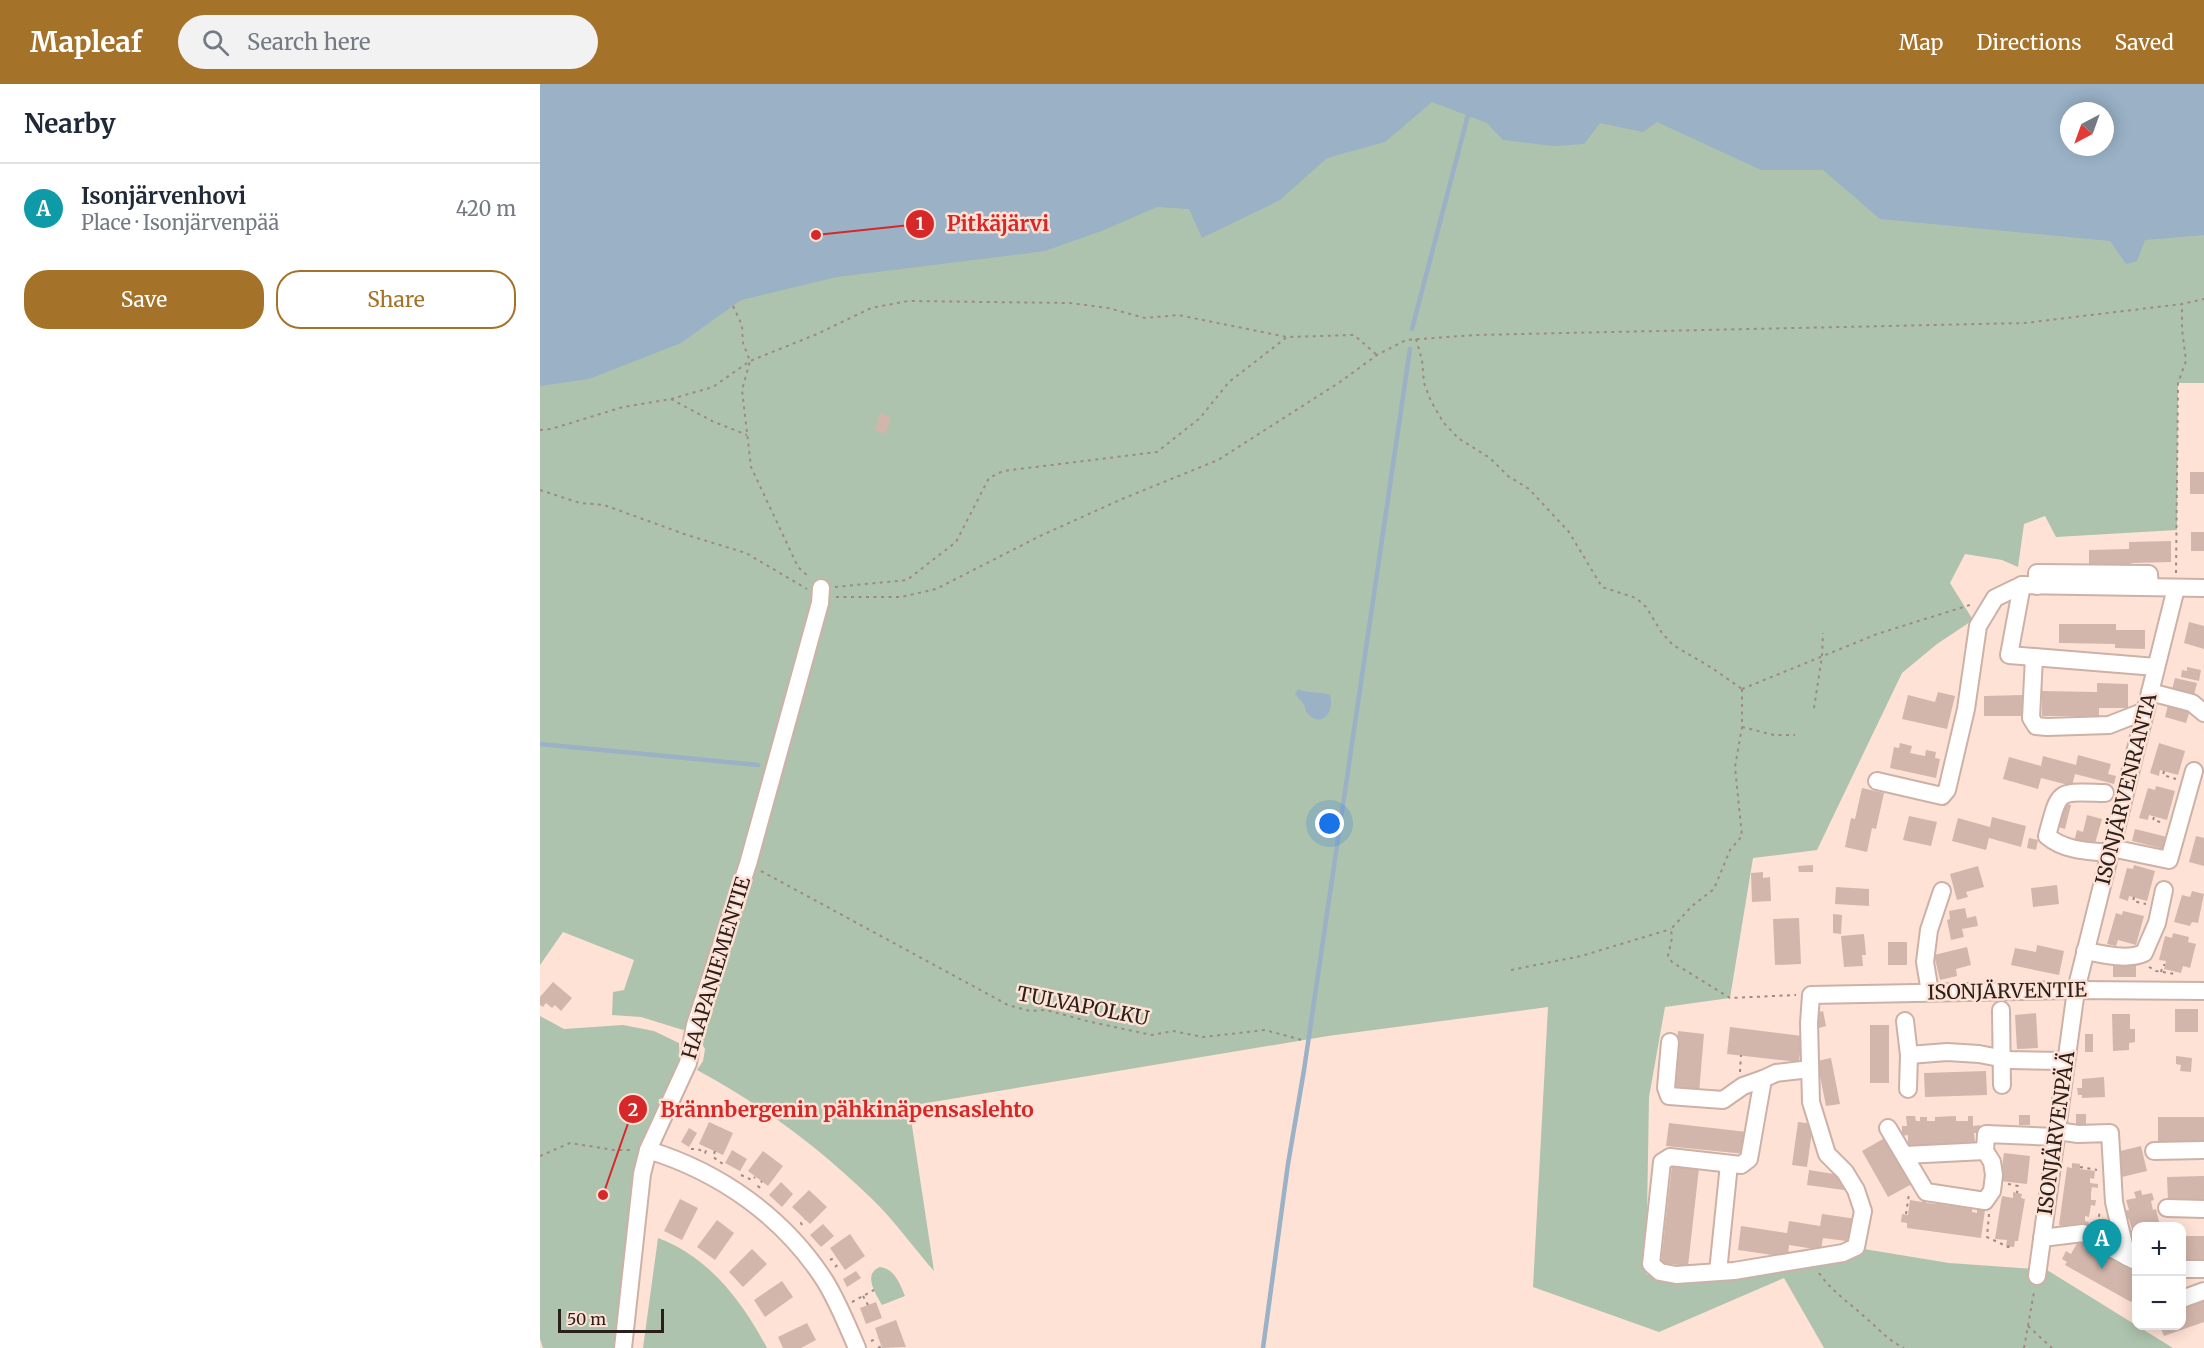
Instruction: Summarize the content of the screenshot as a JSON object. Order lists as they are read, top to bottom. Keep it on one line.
{"streets":{"street":["ISONJÄRVENRANTA","HAAPANIEMENTIE","ISONJÄRVENTIE","ISONJÄRVENPÄÄ"],"path":["TULVAPOLKU"]},"crossings":[["ISONJÄRVENRANTA","ISONJÄRVENTIE"],["ISONJÄRVENRANTA","ISONJÄRVENPÄÄ"],["HAAPANIEMENTIE","TULVAPOLKU"],["ISONJÄRVENTIE","ISONJÄRVENPÄÄ"]],"places":["Pitkäjärvi","Brännbergenin pähkinäpensaslehto"],"scale_bar":"50 m","north":"bottom left","page":{"header":"Mapleaf","search":"Search here","nav":["Map","Directions","Saved"],"heading":"Nearby","list":[{"mark":"A","name":"Isonjärvenhovi","note":"Place · Isonjärvenpää","value":"420 m"}],"buttons":["Save","Share"],"pins":"A","map_buttons":["+","−"],"scale":"50 m"}}
